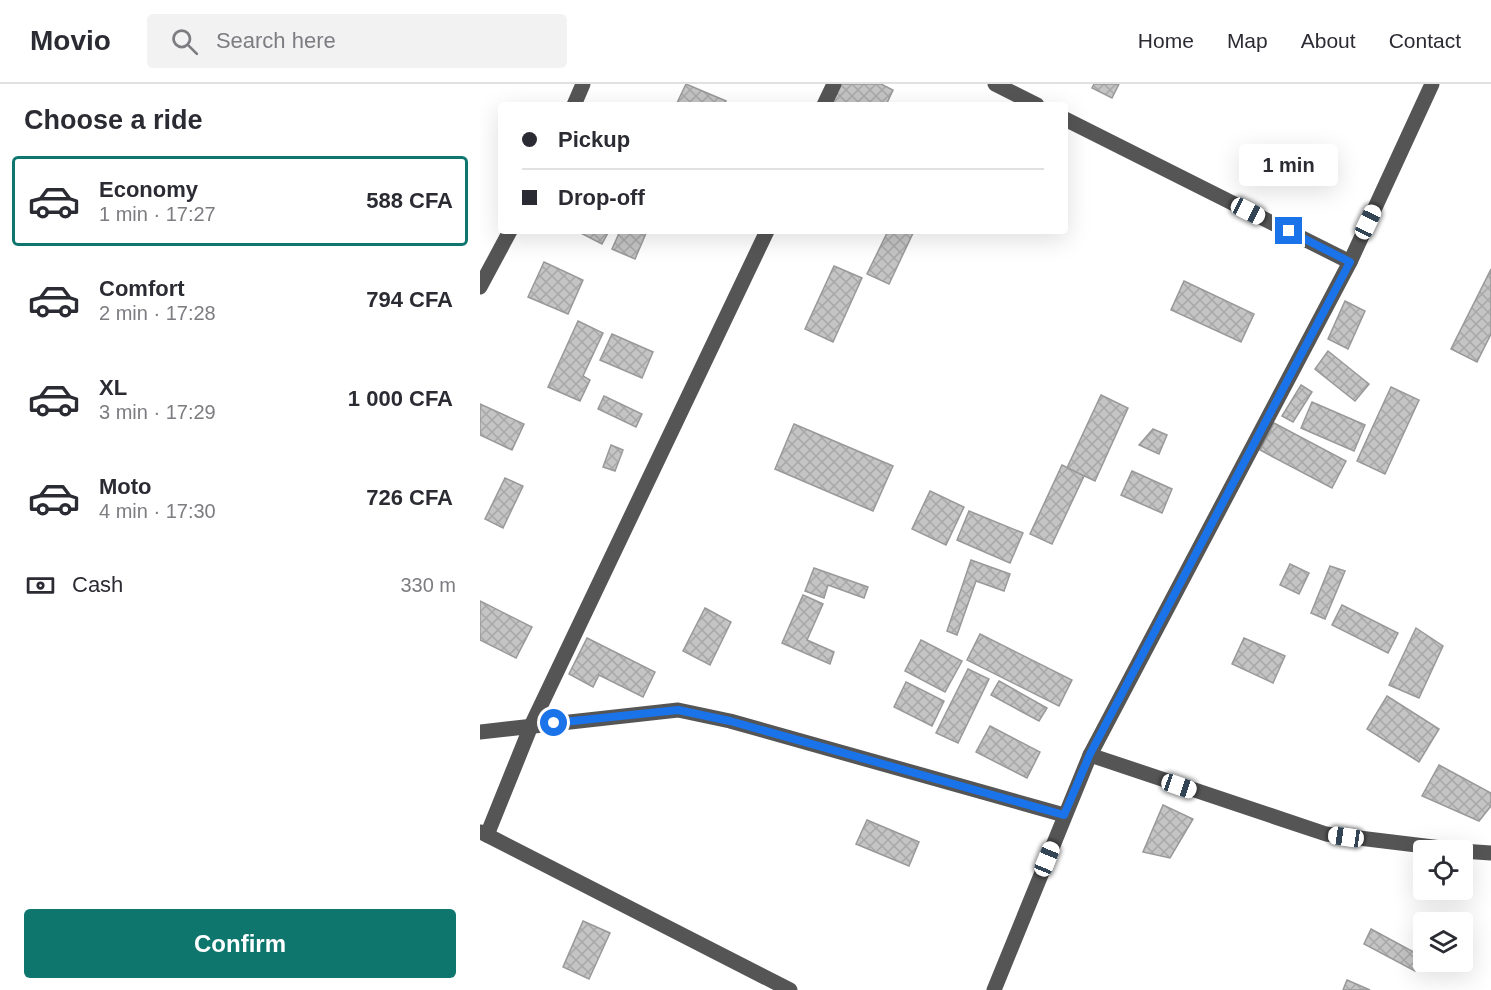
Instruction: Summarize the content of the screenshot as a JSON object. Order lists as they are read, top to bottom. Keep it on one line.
{"page":{"header":"Movio","search":"Search here","nav":["Home","Map","About","Contact"],"heading":"Choose a ride","banner":["Pickup","Drop-off"],"bubble":"1 min","list":[{"name":"Economy","note":"1 min · 17:27","value":"588 CFA"},{"name":"Comfort","note":"2 min · 17:28","value":"794 CFA"},{"name":"XL","note":"3 min · 17:29","value":"1 000 CFA"},{"name":"Moto","note":"4 min · 17:30","value":"726 CFA"}],"pay":["Cash","330 m"],"buttons":"Confirm"}}
